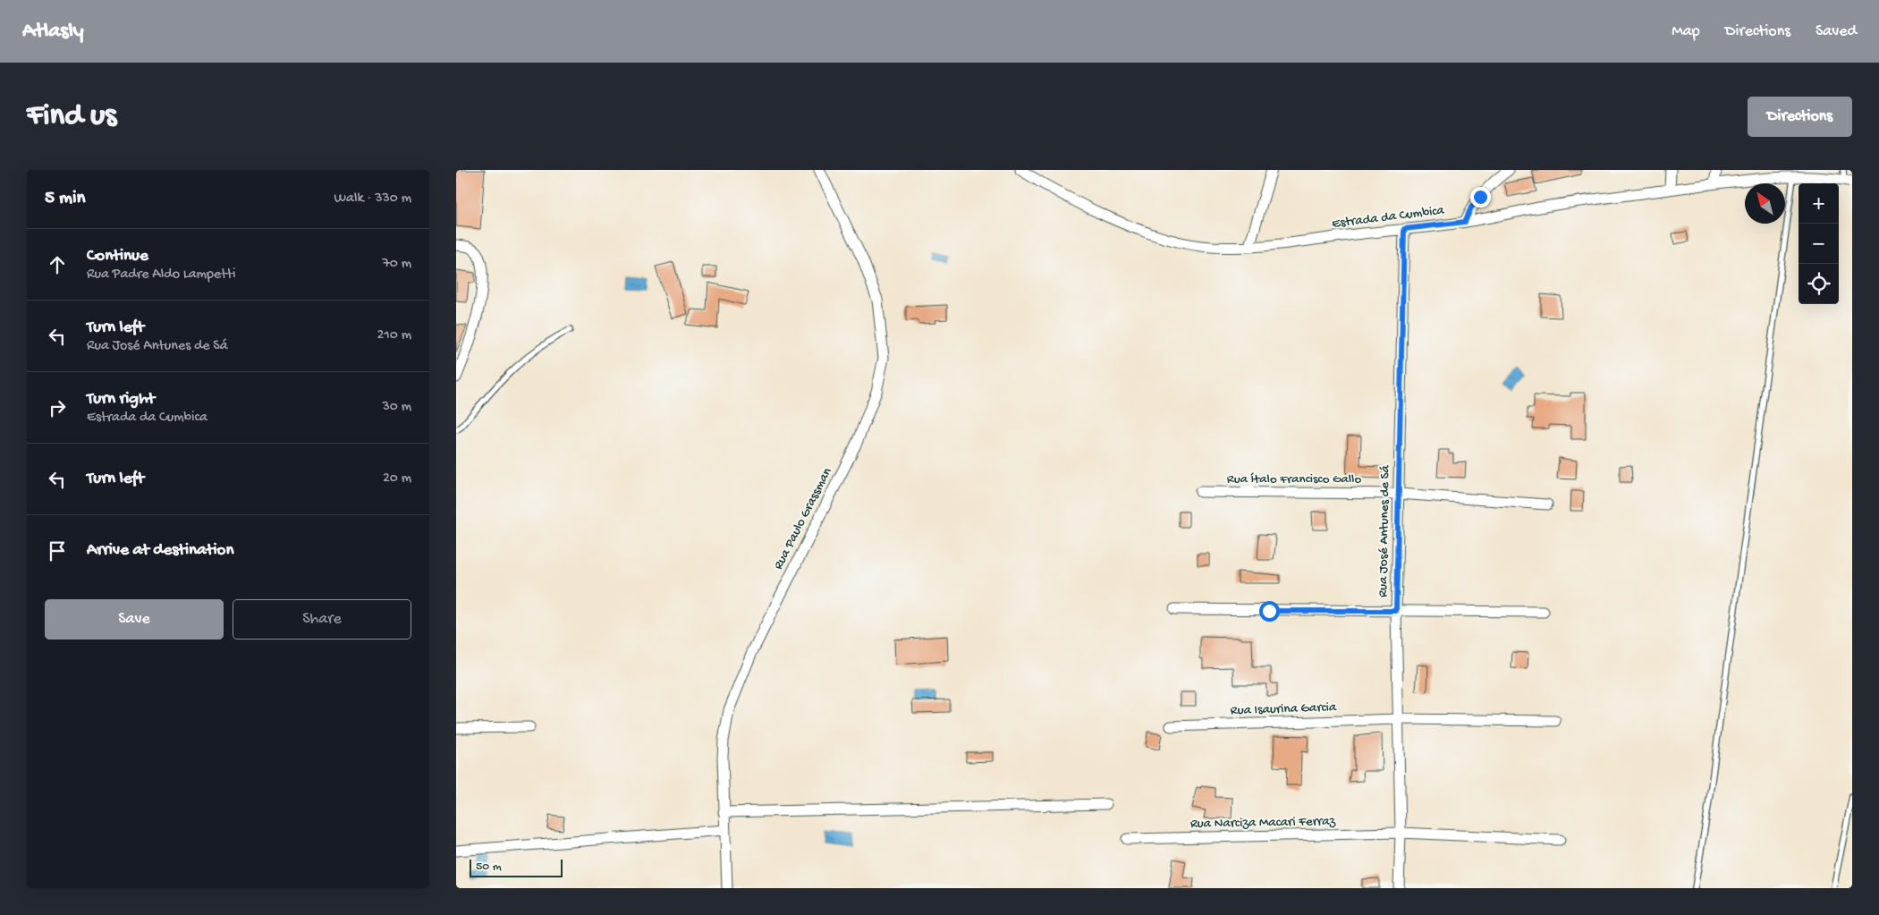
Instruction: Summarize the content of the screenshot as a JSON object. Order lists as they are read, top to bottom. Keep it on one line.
{"streets":{"street":["Estrada da Cumbica","Rua Ítalo Francisco Gallo","Rua Paulo Grassman","Rua José Antunes de Sá","Rua Isaurina Garcia","Rua Narciza Macari Ferraz"]},"crossings":[["Estrada da Cumbica","Rua José Antunes de Sá"],["Rua Ítalo Francisco Gallo","Rua José Antunes de Sá"],["Rua José Antunes de Sá","Rua Isaurina Garcia"],["Rua José Antunes de Sá","Rua Narciza Macari Ferraz"]],"scale_bar":"50 m","north":"top left","page":{"header":"Atlasly","nav":["Map","Directions","Saved"],"buttons":["Directions",["Save","Share"]],"title":"Find us","heading":["5 min","Walk · 330 m"],"map_buttons":["+","−"],"list":[["Continue","Rua Padre Aldo Lampetti","70 m"],["Turn left","Rua José Antunes de Sá","210 m"],["Turn right","Estrada da Cumbica","30 m"],["Turn left","20 m"],"Arrive at destination"],"scale":"50 m"}}
